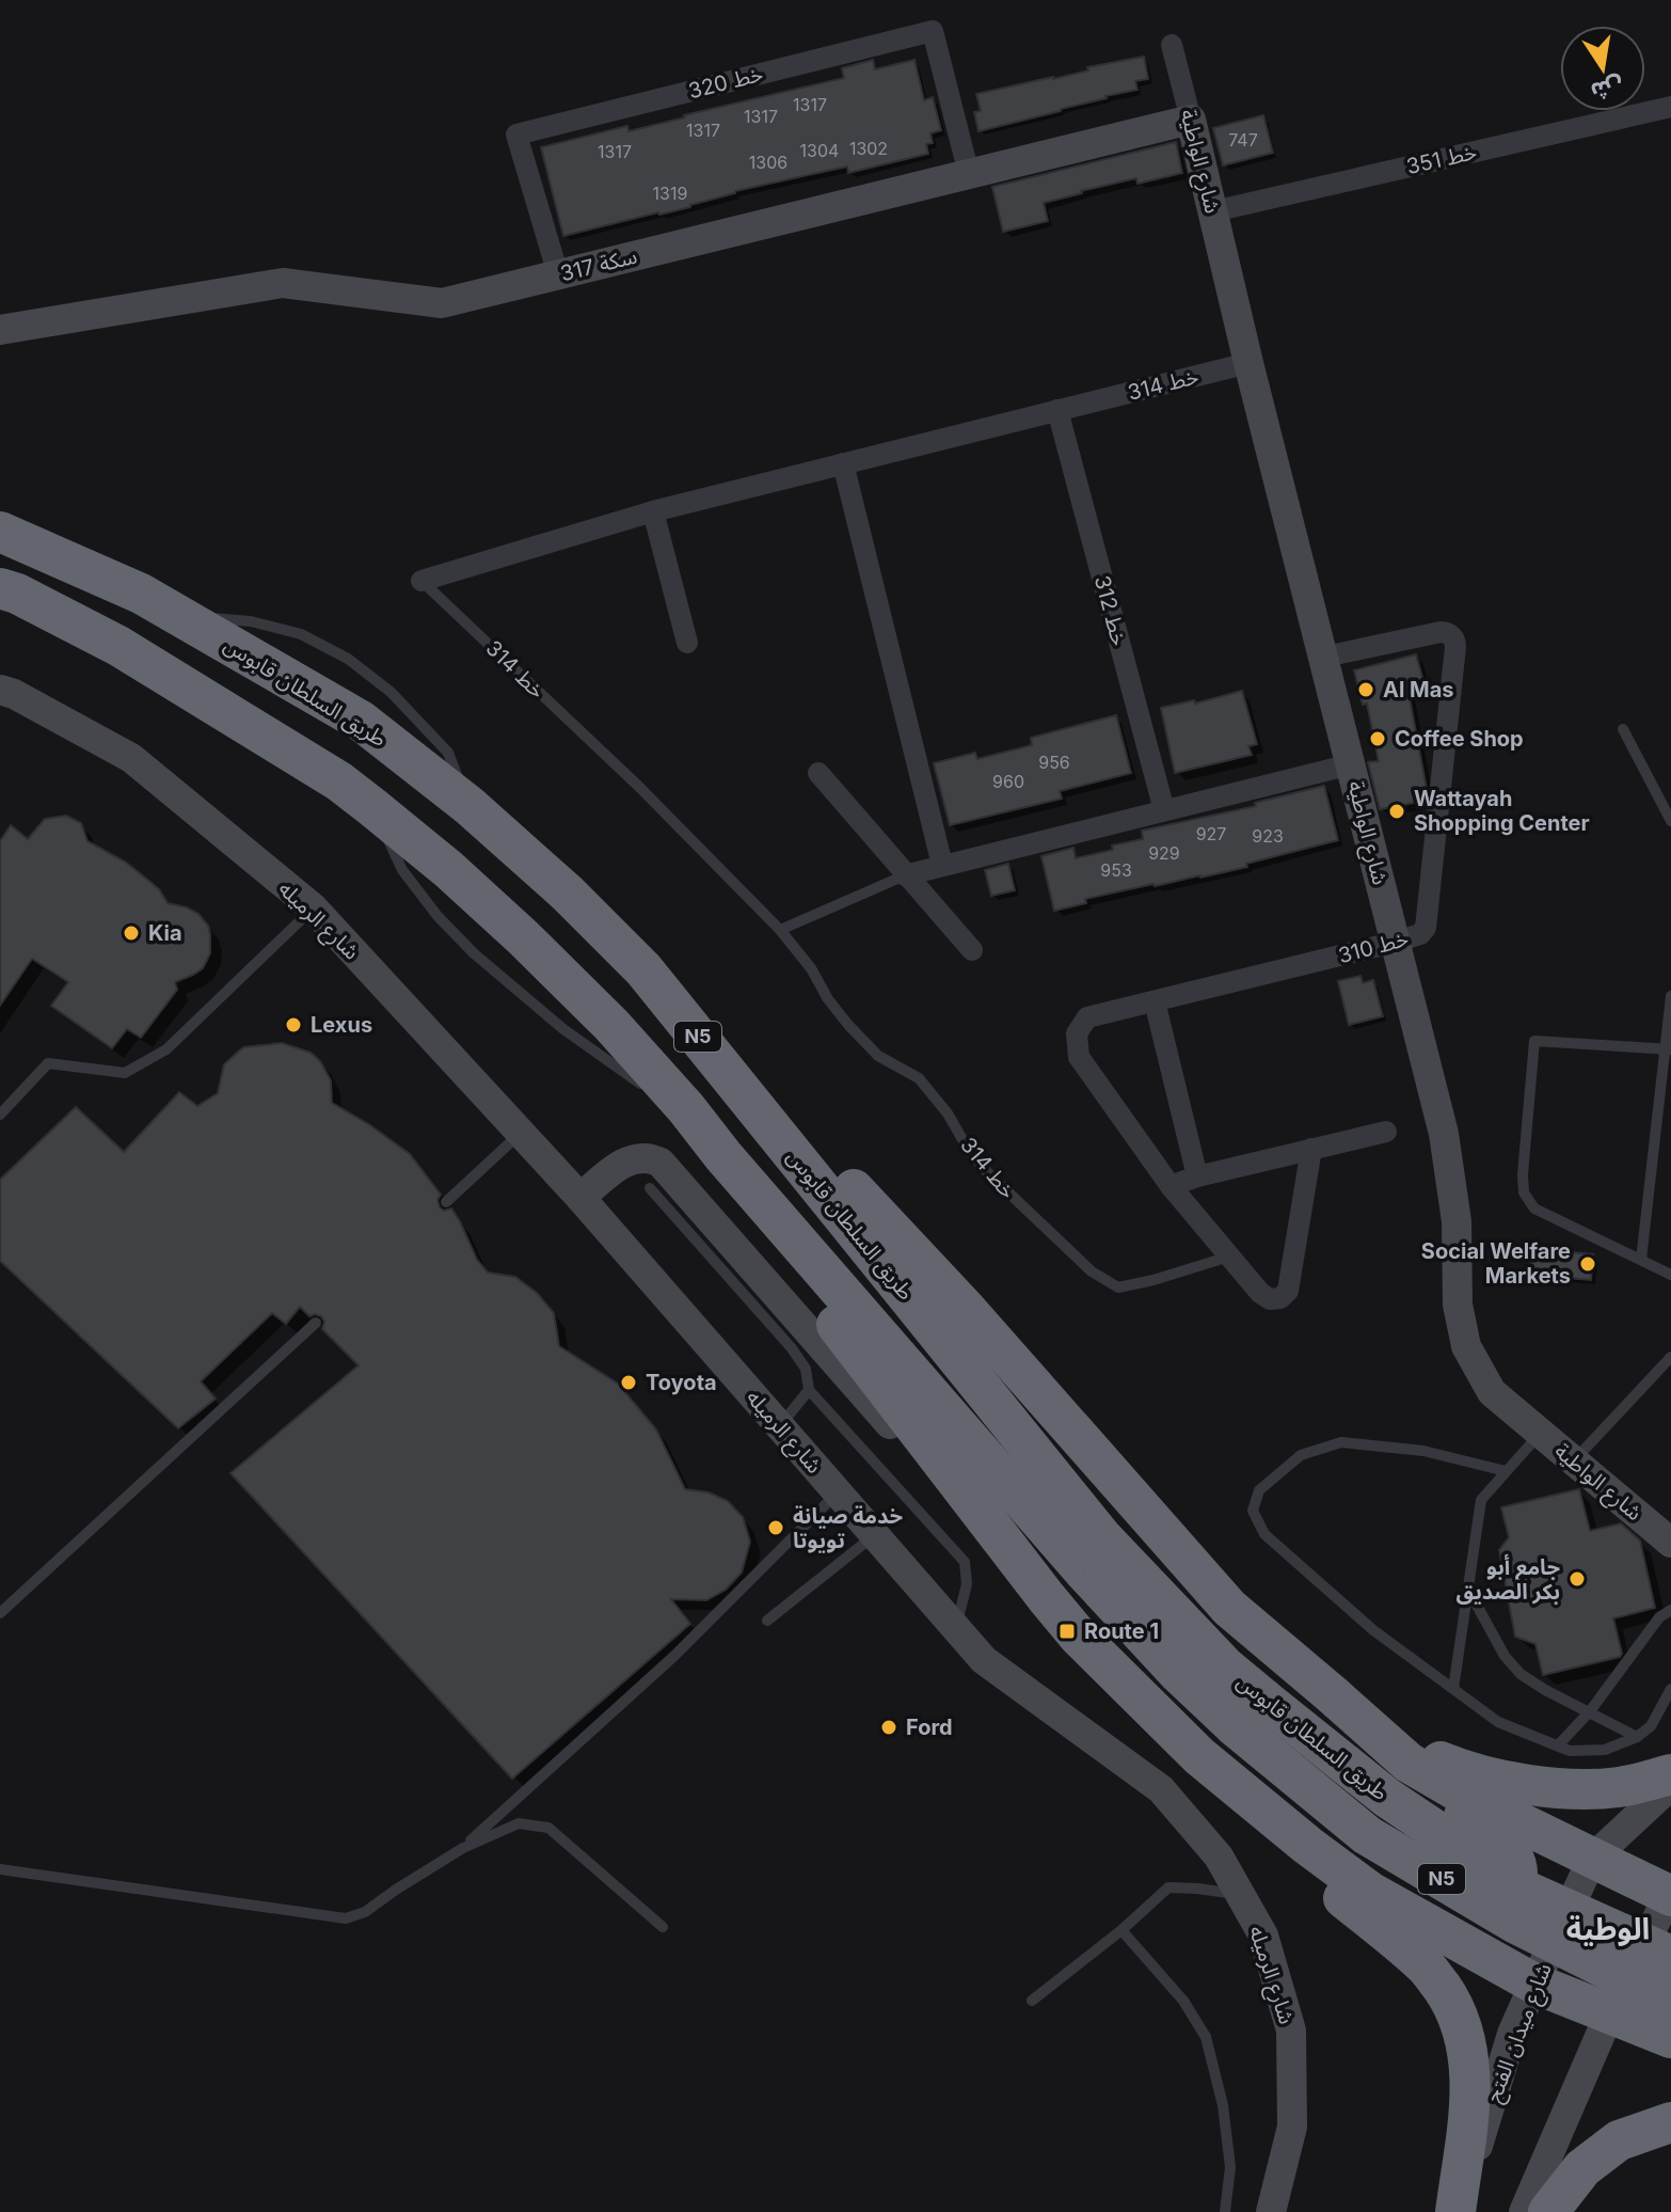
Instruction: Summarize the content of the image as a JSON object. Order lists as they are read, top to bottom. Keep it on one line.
{"streets":{"highway":["طريق السلطان قابوس","N5"],"street":["خط 320","خط 351","شارع الواطية","سكة 317","خط 314","خط 312","شارع الرميله","خط 310","شارع ميدان الفتح"]},"crossings":[["خط 320","سكة 317"],["خط 351","شارع الواطية"],["شارع الواطية","سكة 317"],["شارع الواطية","خط 314"],["شارع الواطية","خط 310"],["خط 314","خط 312"]],"districts":["الوطية"],"places":{"other":["Al Mas","Coffee Shop","Wattayah Shopping Center","Kia","Lexus","Social Welfare Markets","Toyota","خدمة صيانة تويوتا","جامع أبو بكر الصديق","Ford"],"transit":["Route 1"]},"house_numbers":["1317","1317","1317","747","1302","1304","1317","1306","1319","956","960","927","923","929","953"],"north":"bottom"}
